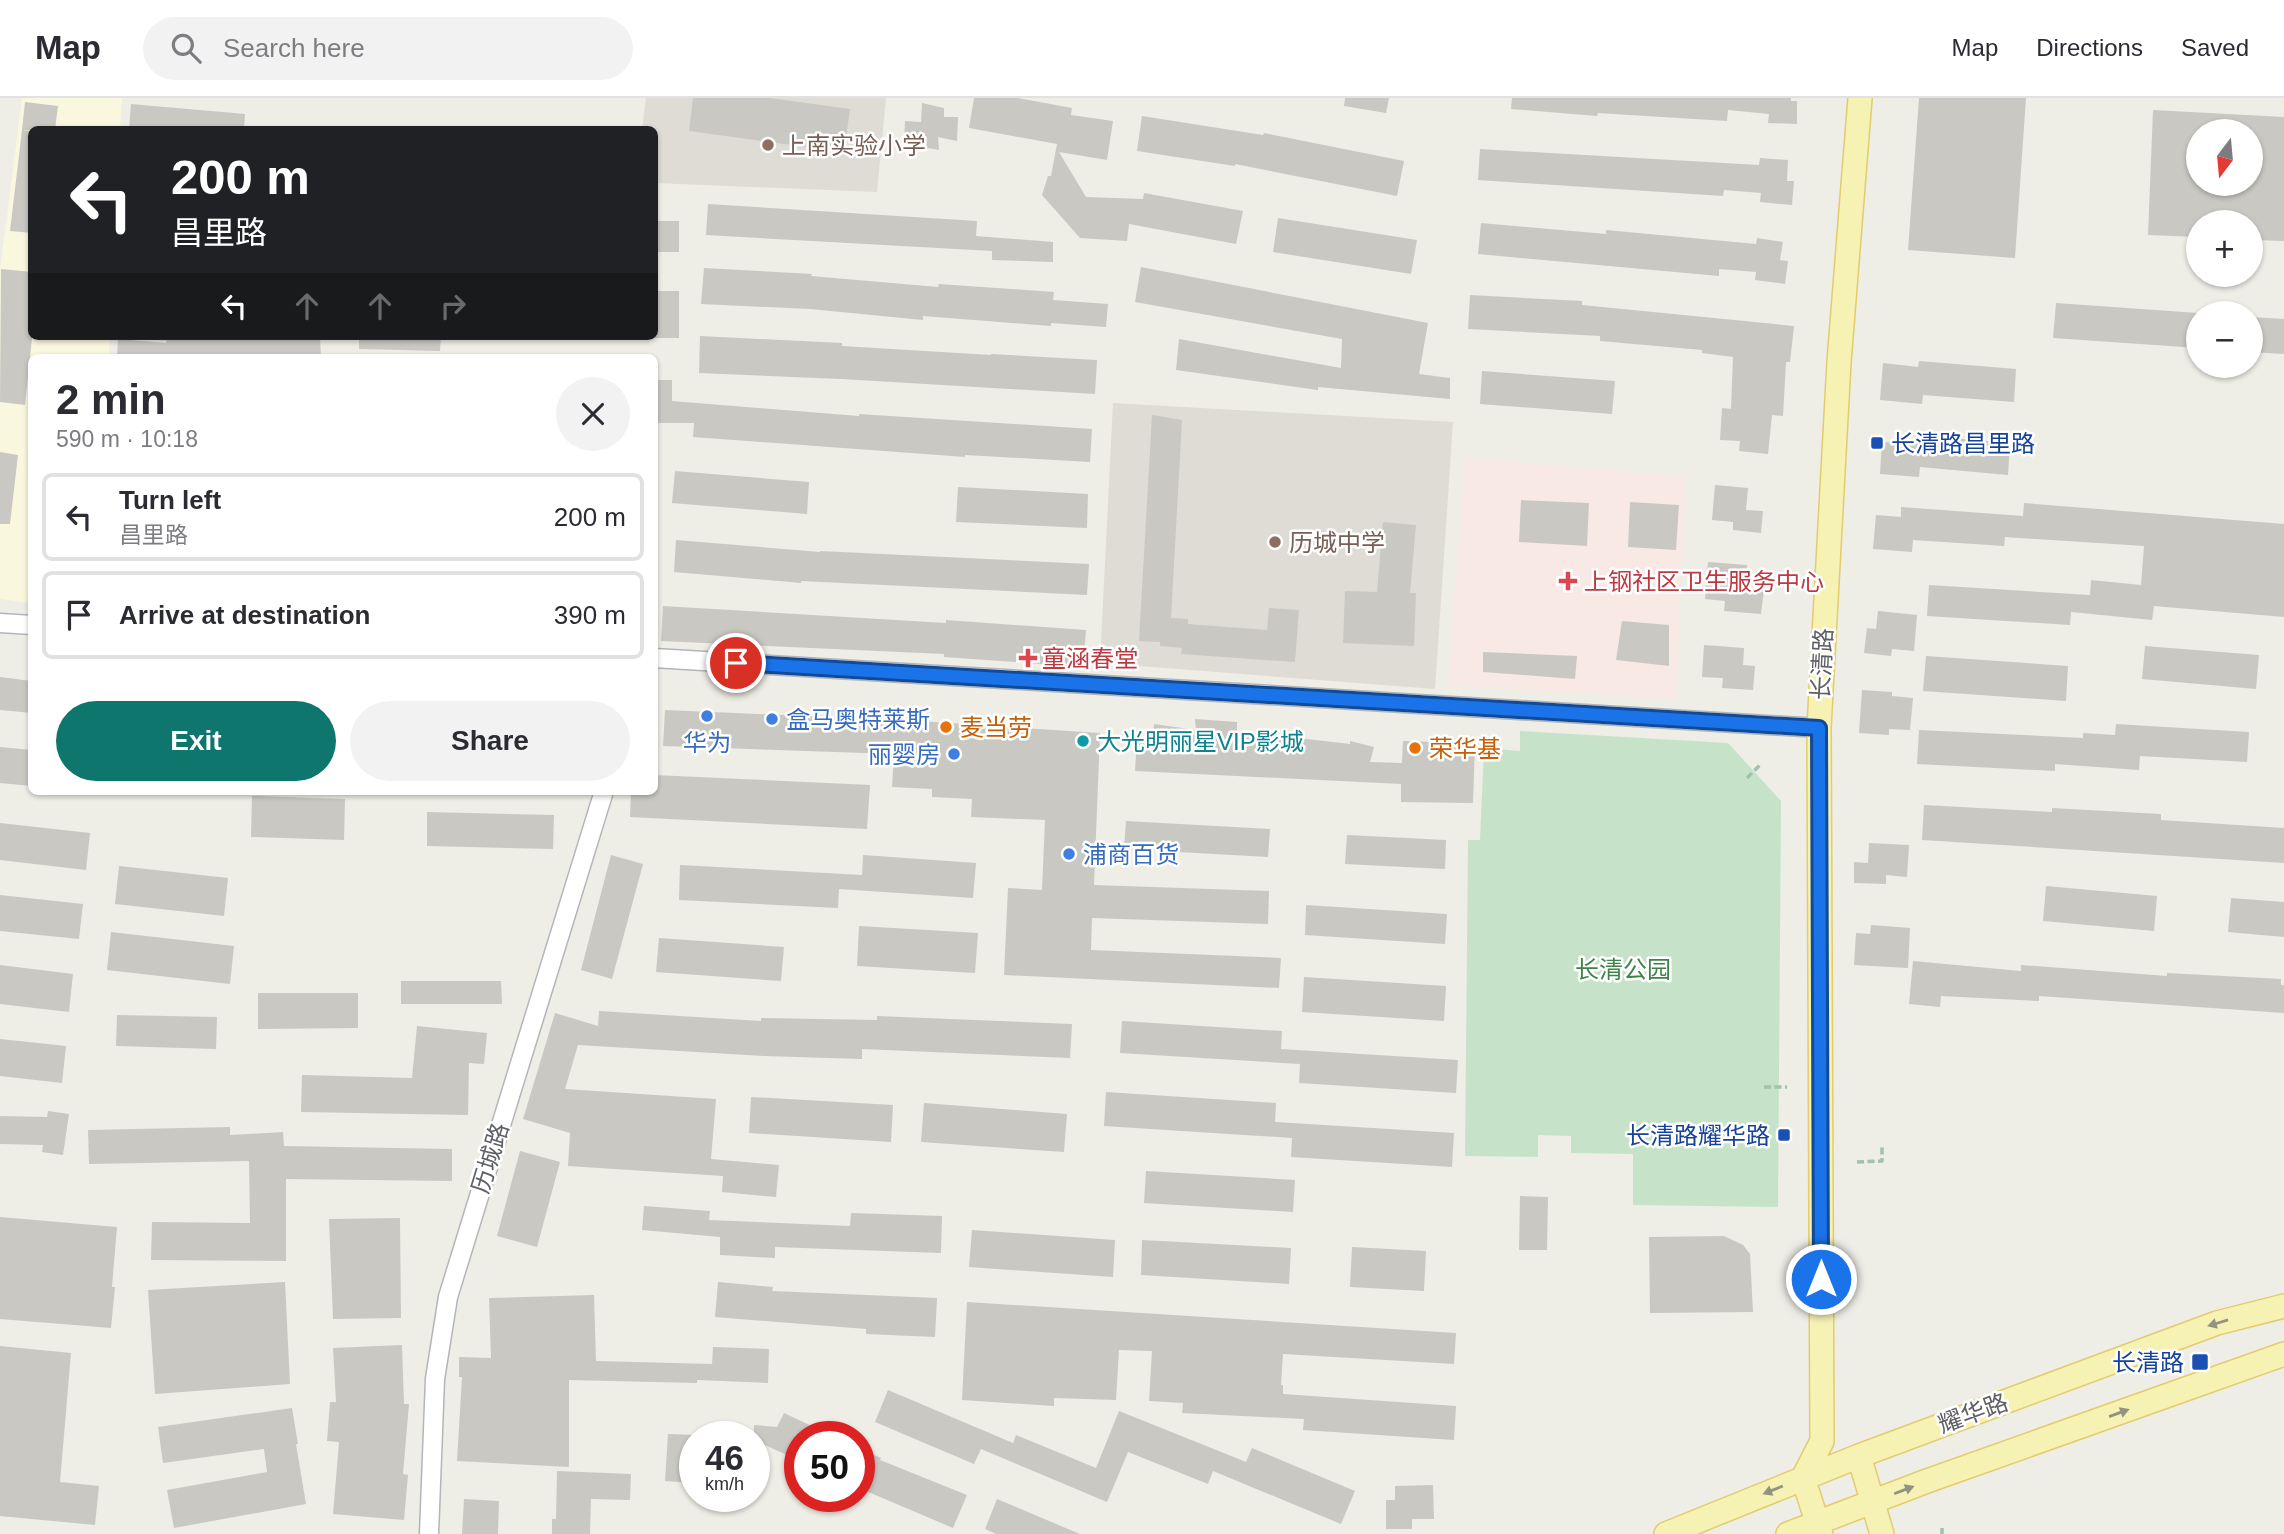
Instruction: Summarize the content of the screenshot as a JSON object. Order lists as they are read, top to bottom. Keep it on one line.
{"streets":{"main road":["长清路","耀华路"],"street":["历城路"]},"crossings":[["长清路","耀华路"]],"parks":["长清公园"],"places":{"other":["上南实验小学","历城中学","华为","盒马奥特莱斯","麦当劳","大光明丽星VIP影城","荣华基","丽婴房","浦商百货"],"transit":["长清路昌里路","长清路耀华路","长清路"],"health":["上钢社区卫生服务中心","童涵春堂"]},"north":"bottom","page":{"header":"Map","search":"Search here","nav":["Map","Directions","Saved"],"map_buttons":["+","−"],"turn":["200 m","昌里路"],"heading":["2 min","590 m · 10:18"],"list":[{"name":"Turn left","note":"昌里路","value":"200 m"},{"name":"Arrive at destination","value":"390 m"}],"buttons":["Exit","Share"],"speed":"46 km/h","limit":"50"}}
